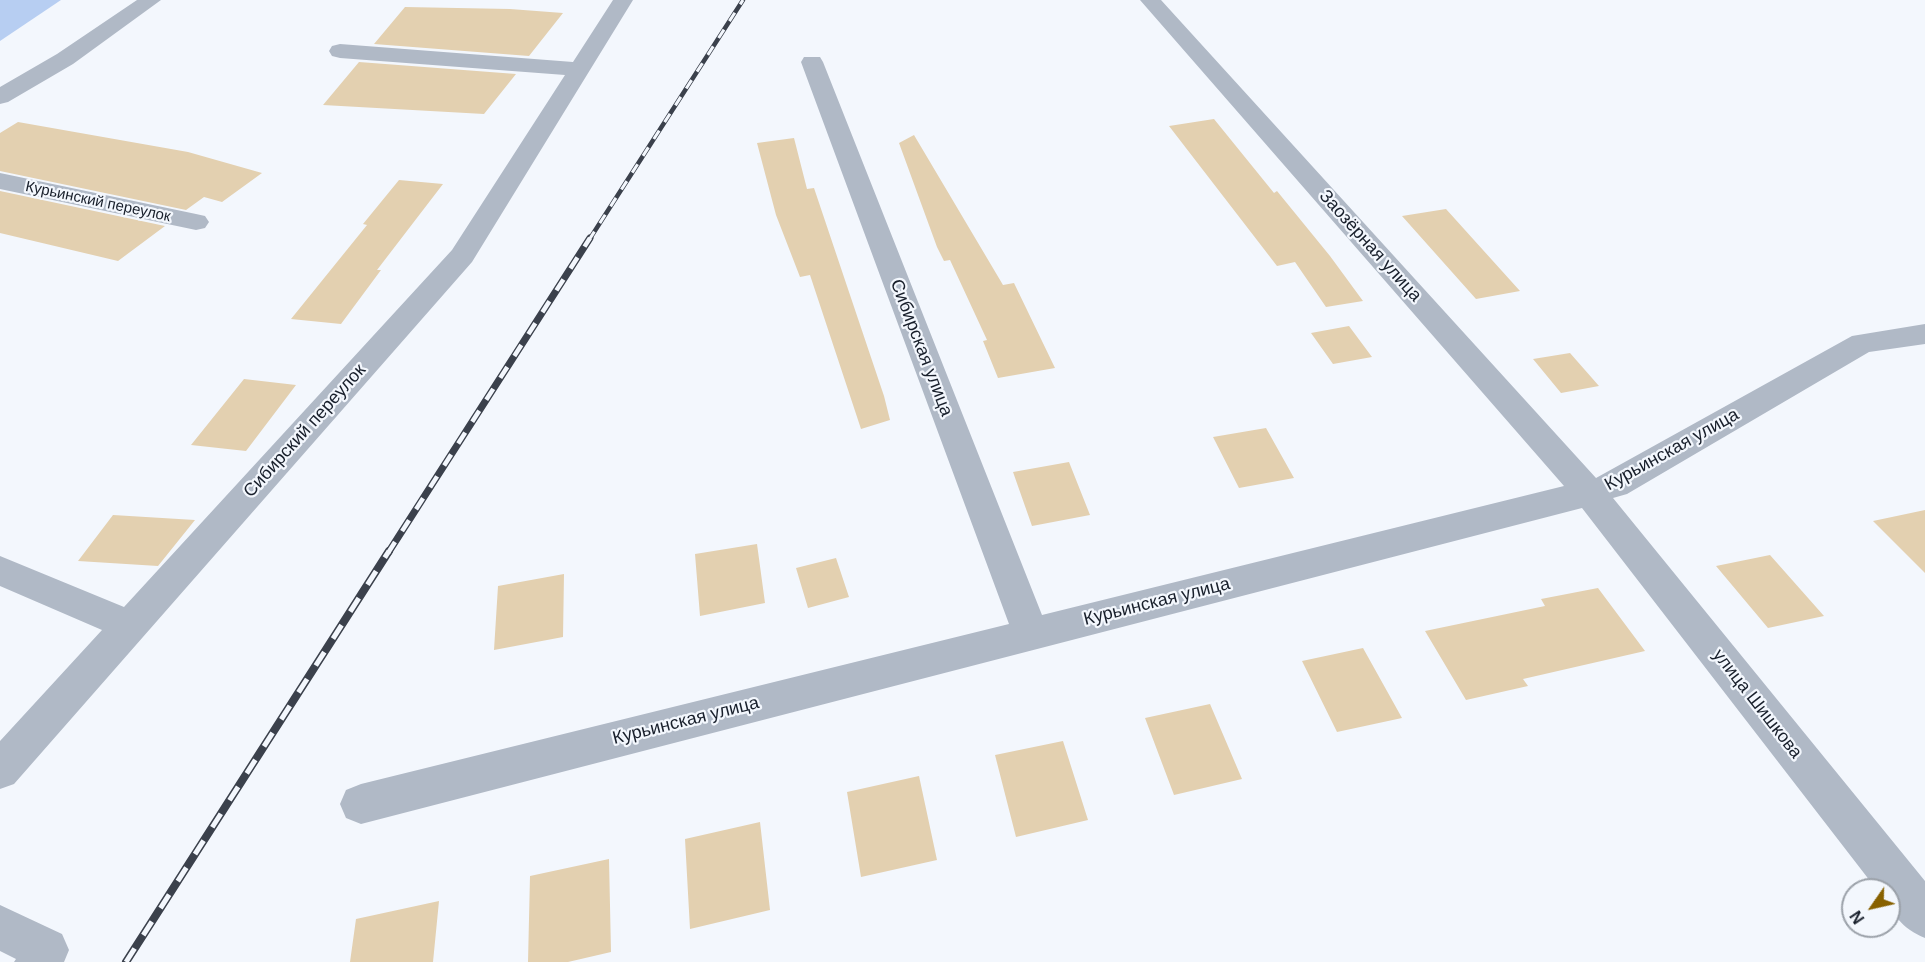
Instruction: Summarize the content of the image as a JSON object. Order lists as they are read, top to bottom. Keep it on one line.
{"streets":{"street":["Курьинский переулок","Заозёрная улица","Сибирская улица","Сибирский переулок","Курьинская улица","улица Шишкова"]},"crossings":[["Заозёрная улица","Курьинская улица"],["Заозёрная улица","улица Шишкова"],["Сибирская улица","Курьинская улица"],["Курьинская улица","улица Шишкова"]],"north":"bottom left"}
